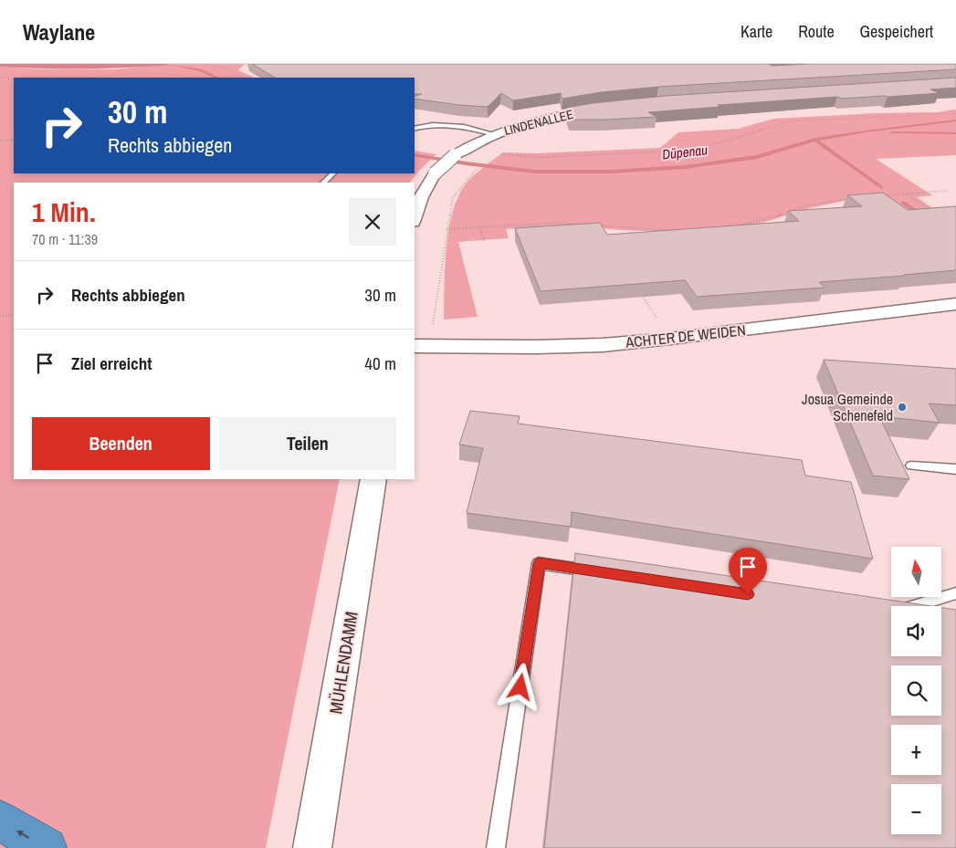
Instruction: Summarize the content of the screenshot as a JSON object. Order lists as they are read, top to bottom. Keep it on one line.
{"streets":{"street":["LINDENALLEE","ACHTER DE WEIDEN","MÜHLENDAMM"]},"water":["Düpenau"],"places":["Josua Gemeinde Schenefeld"],"north":"top","page":{"header":"Waylane","nav":["Karte","Route","Gespeichert"],"turn":["30 m","Rechts abbiegen"],"heading":["1 Min.","70 m · 11:39"],"list":[{"name":"Rechts abbiegen","value":"30 m"},{"name":"Ziel erreicht","value":"40 m"}],"buttons":["Beenden","Teilen"],"map_buttons":["+","−"]}}
